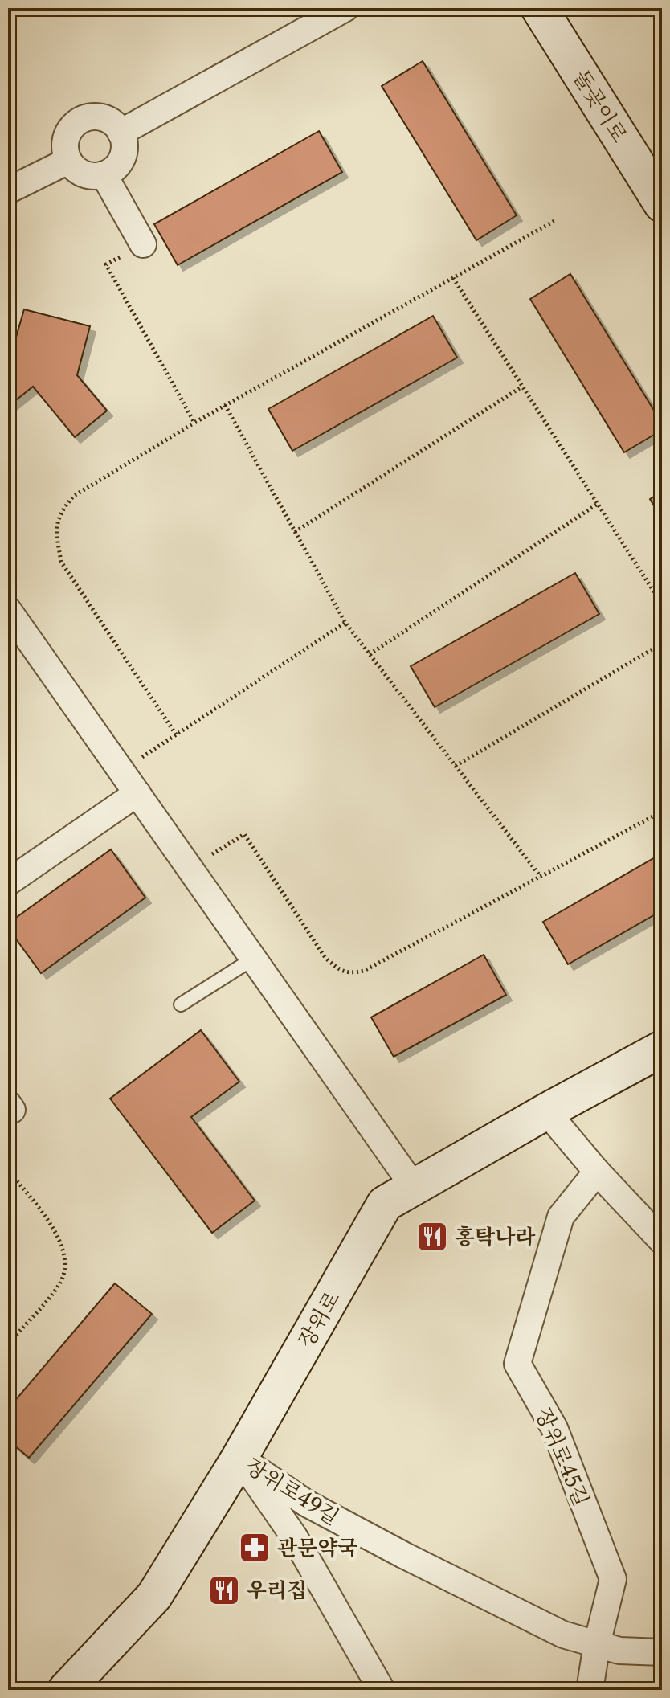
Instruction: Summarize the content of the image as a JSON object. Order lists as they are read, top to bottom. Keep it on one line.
{"streets":{"street":["돌곶이로","장위로","장위로45길","장위로49길"]},"crossings":[["장위로","장위로49길"],["장위로45길","장위로49길"]],"places":{"restaurant":["홍탁나라","우리집"],"pharmacy":["관문약국"]}}
